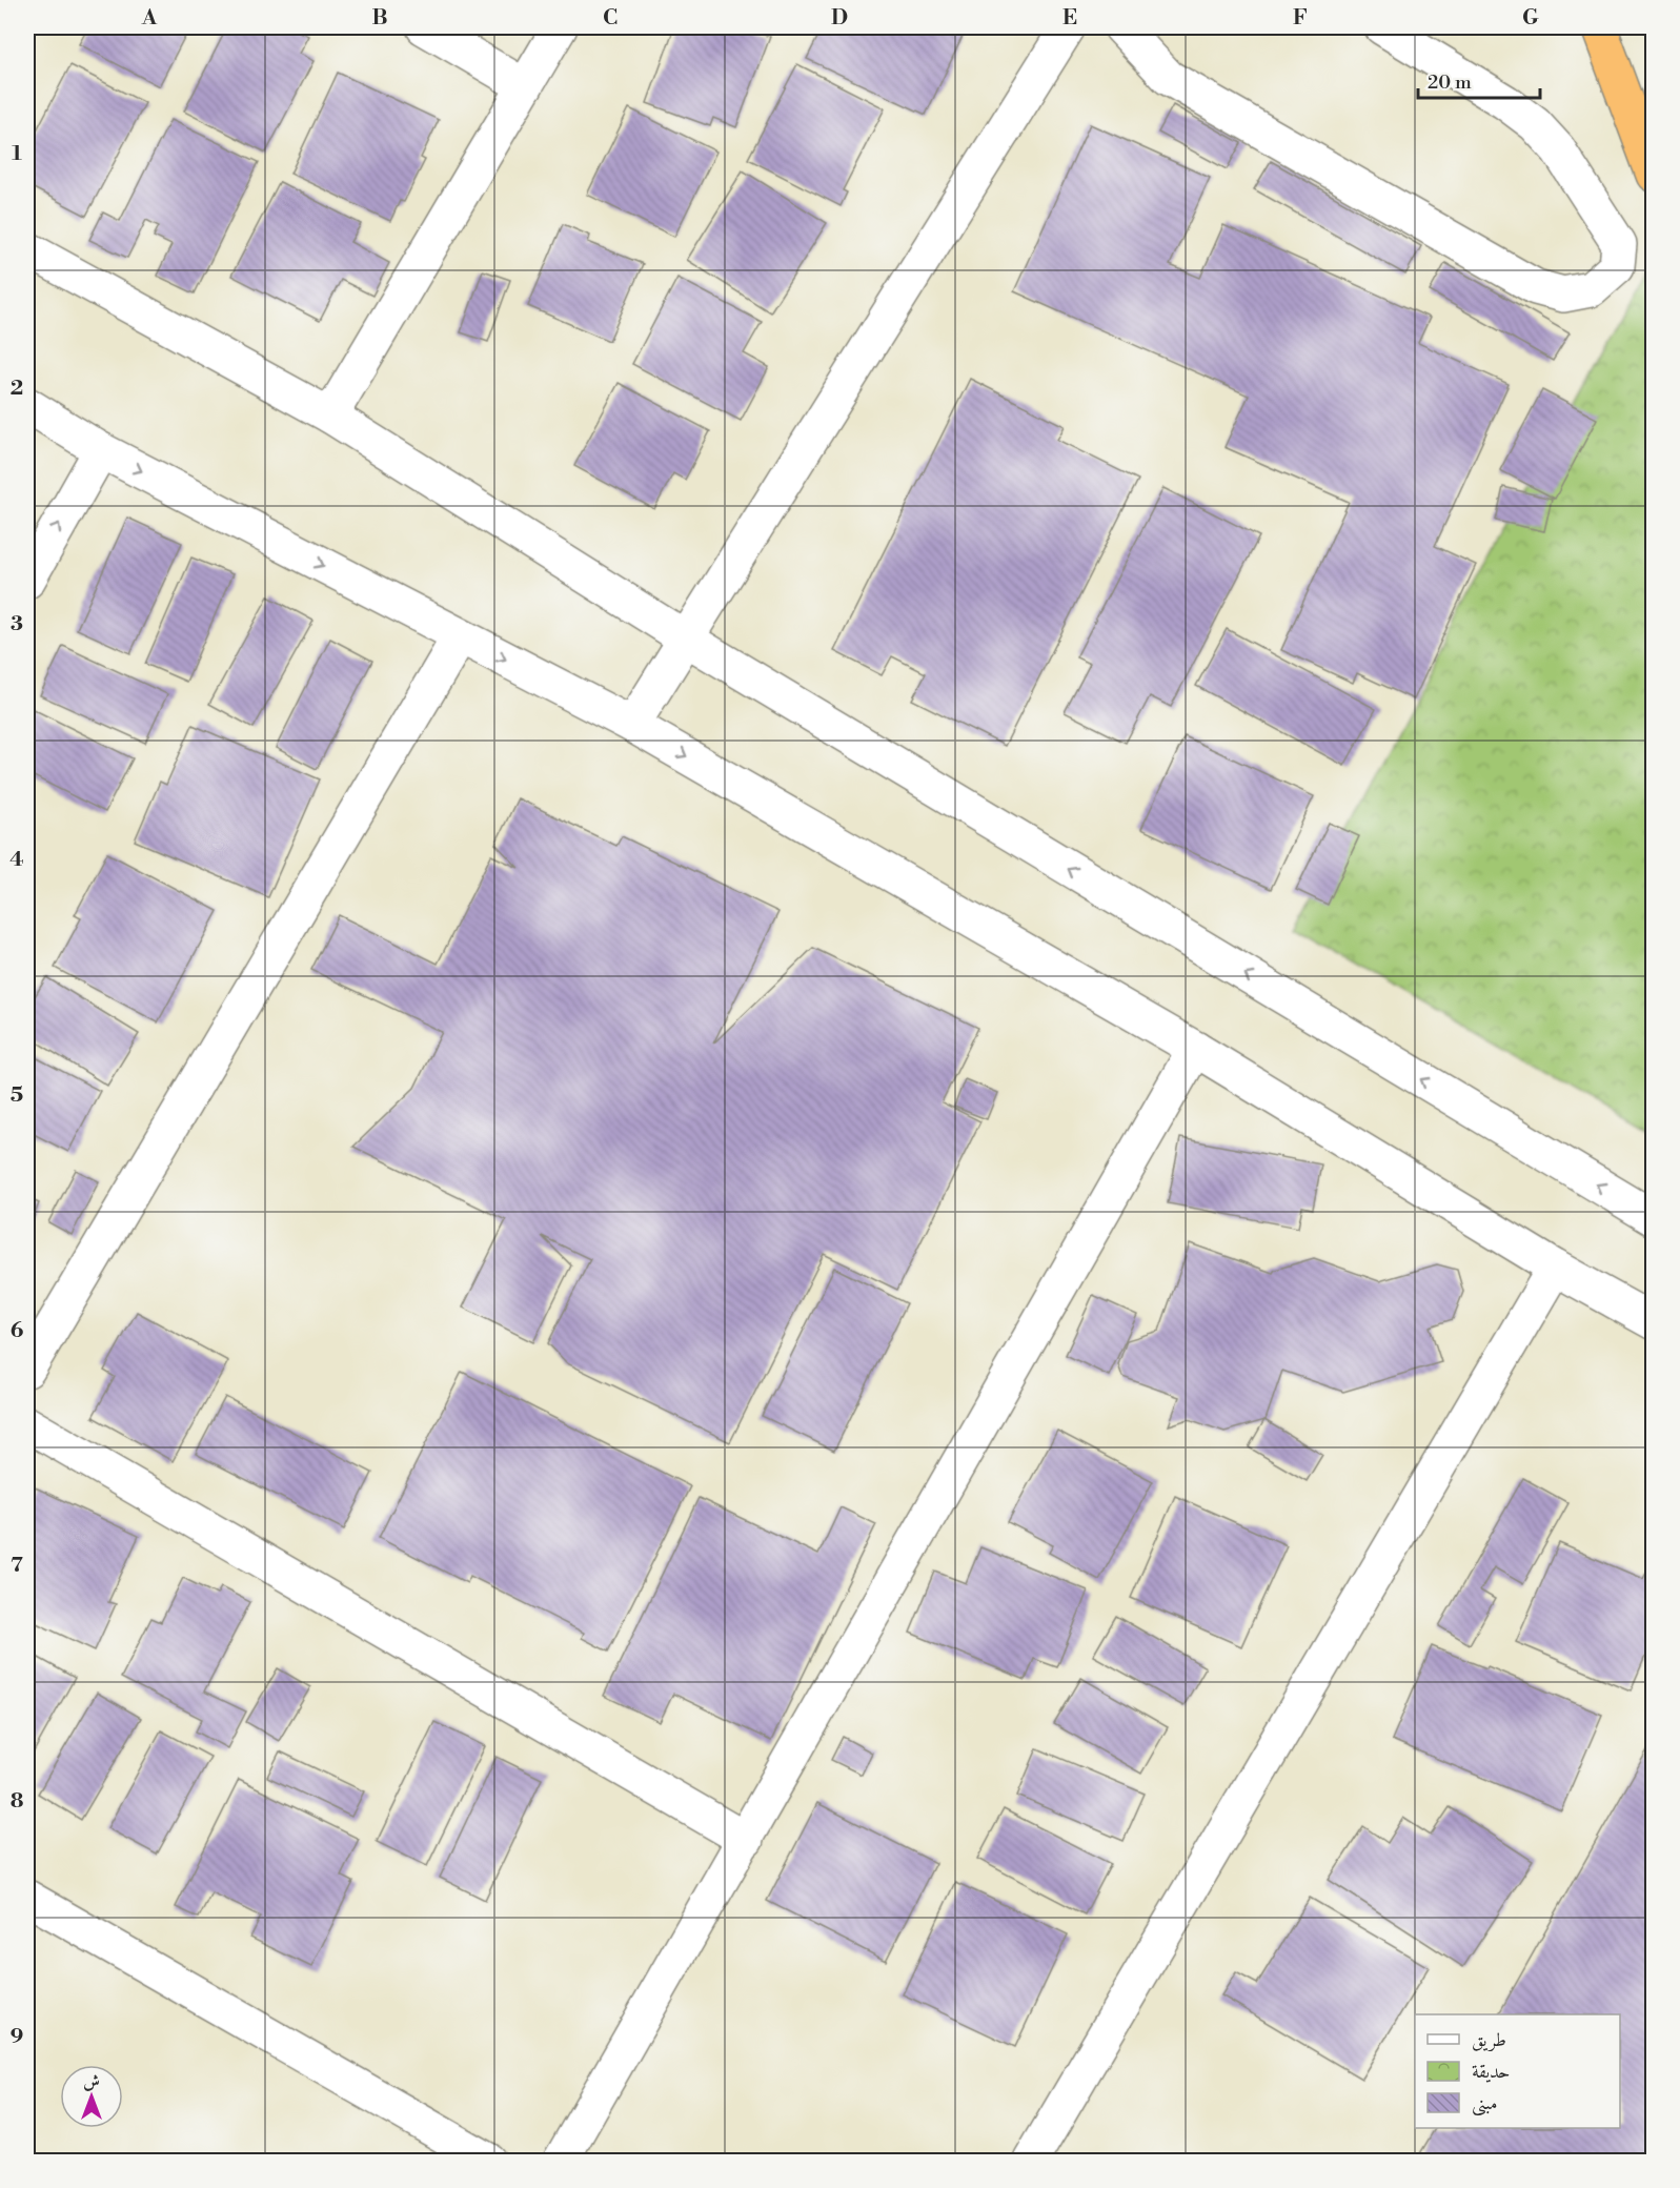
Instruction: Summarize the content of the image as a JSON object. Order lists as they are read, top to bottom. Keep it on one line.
{"legend":["طريق","حديقة","مبنى"],"scale_bar":"20 m","north":"top","grid":{"columns":["A","B","C","D","E","F","G"],"rows":["1","2","3","4","5","6","7","8","9"]}}
